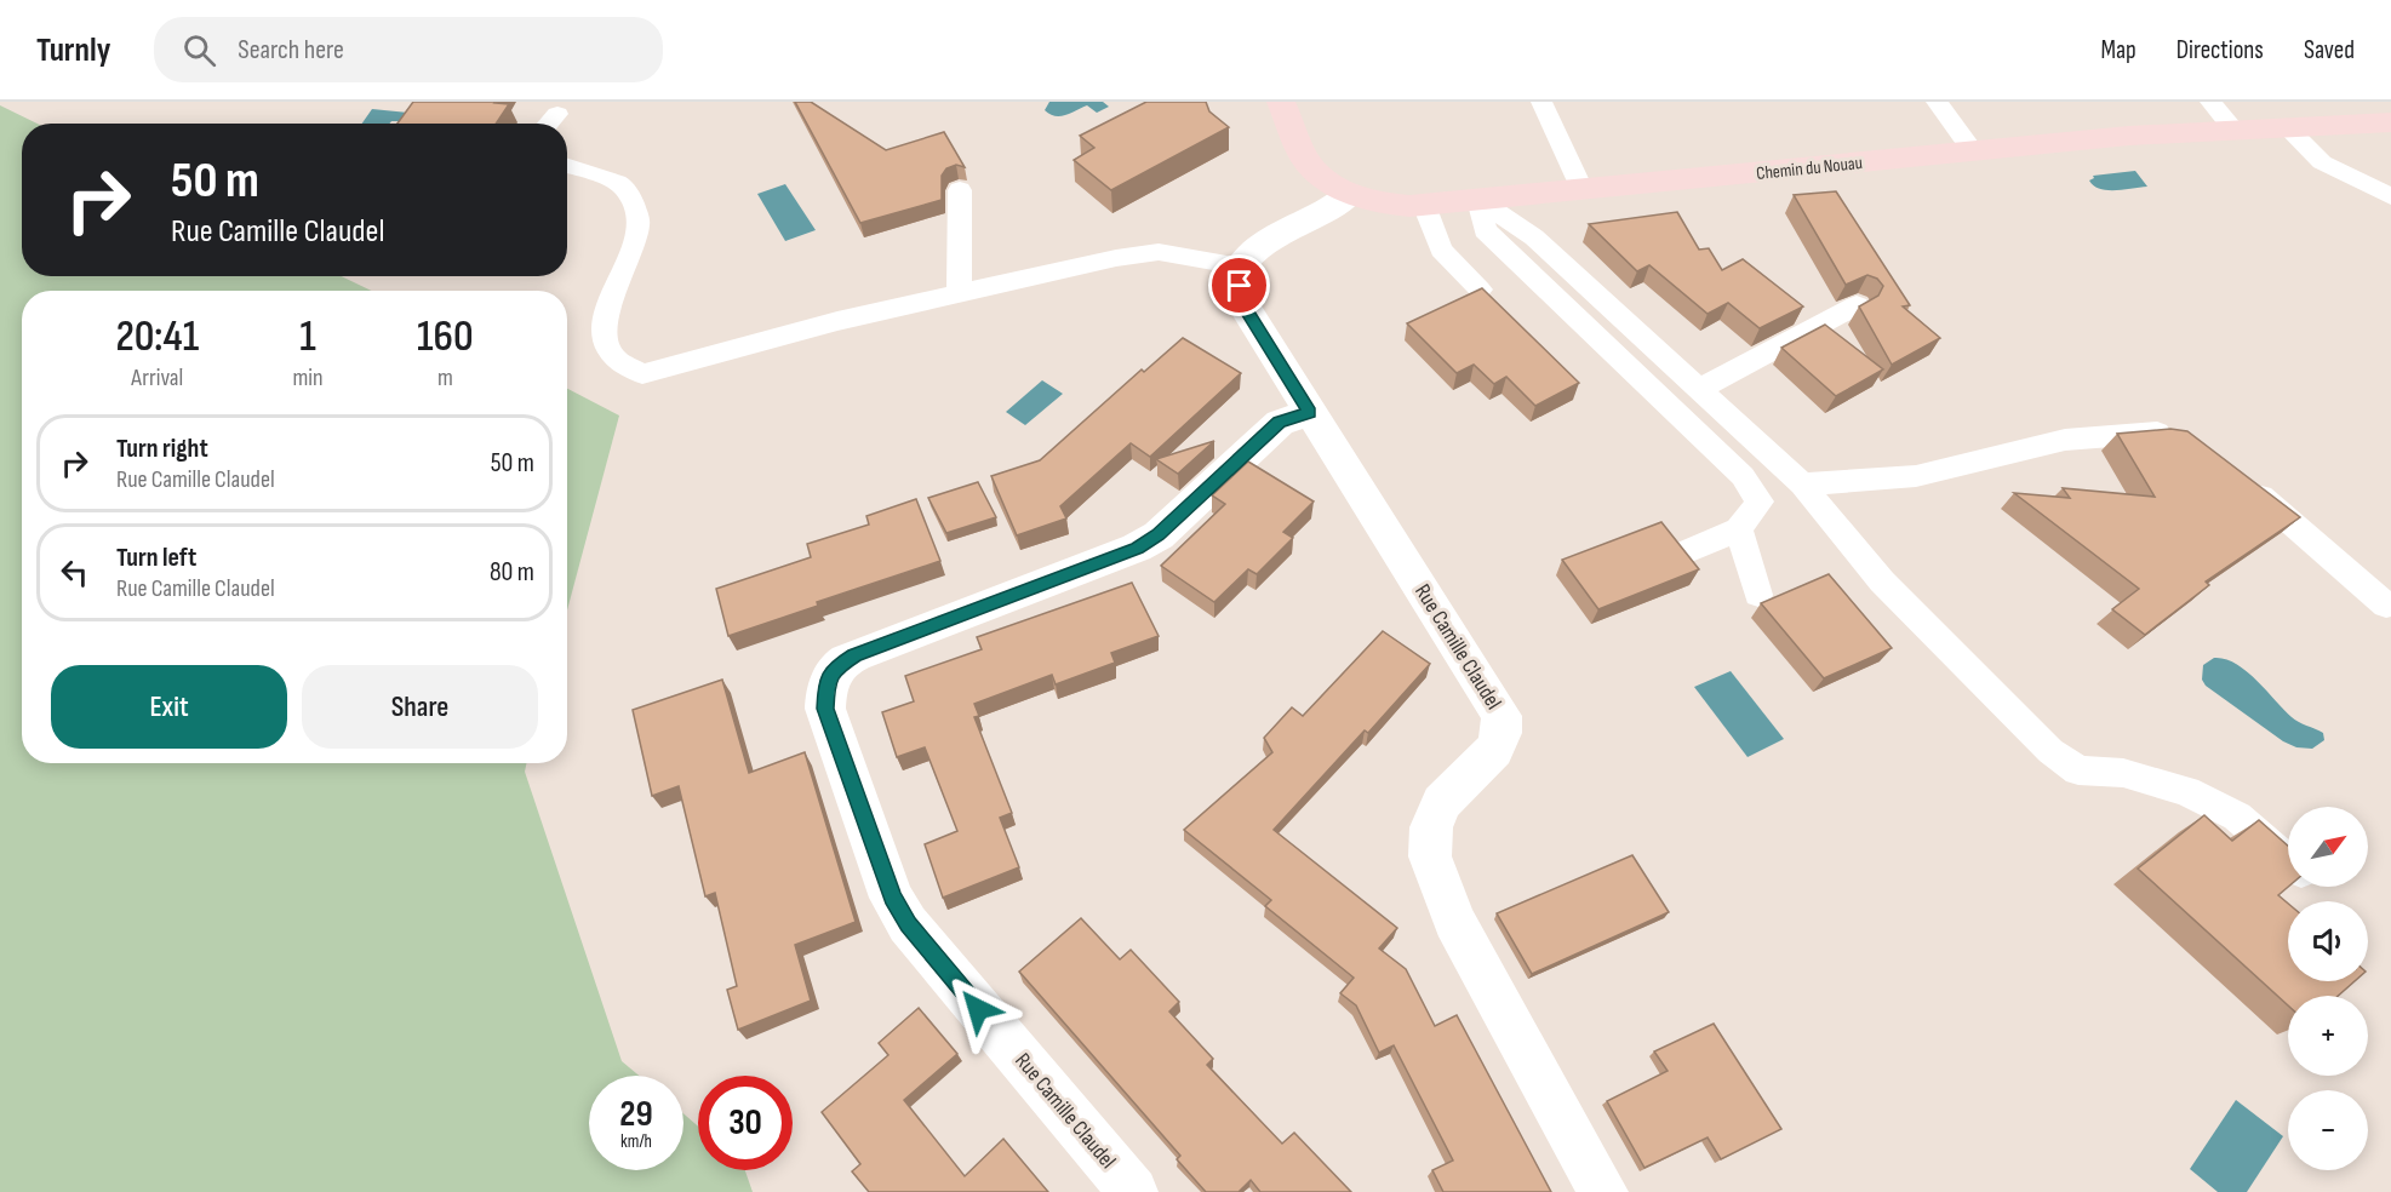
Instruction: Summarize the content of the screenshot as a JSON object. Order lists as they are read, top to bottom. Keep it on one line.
{"streets":{"street":["Chemin du Nouau","Rue Camille Claudel"]},"north":"top right","page":{"header":"Turnly","search":"Search here","nav":["Map","Directions","Saved"],"turn":["50 m","Rue Camille Claudel"],"eta":["20:41","Arrival","1","min","160","m"],"list":[{"name":"Turn right","note":"Rue Camille Claudel","value":"50 m"},{"name":"Turn left","note":"Rue Camille Claudel","value":"80 m"}],"buttons":["Exit","Share"],"map_buttons":["+","−"],"speed":"29 km/h","limit":"30"}}
